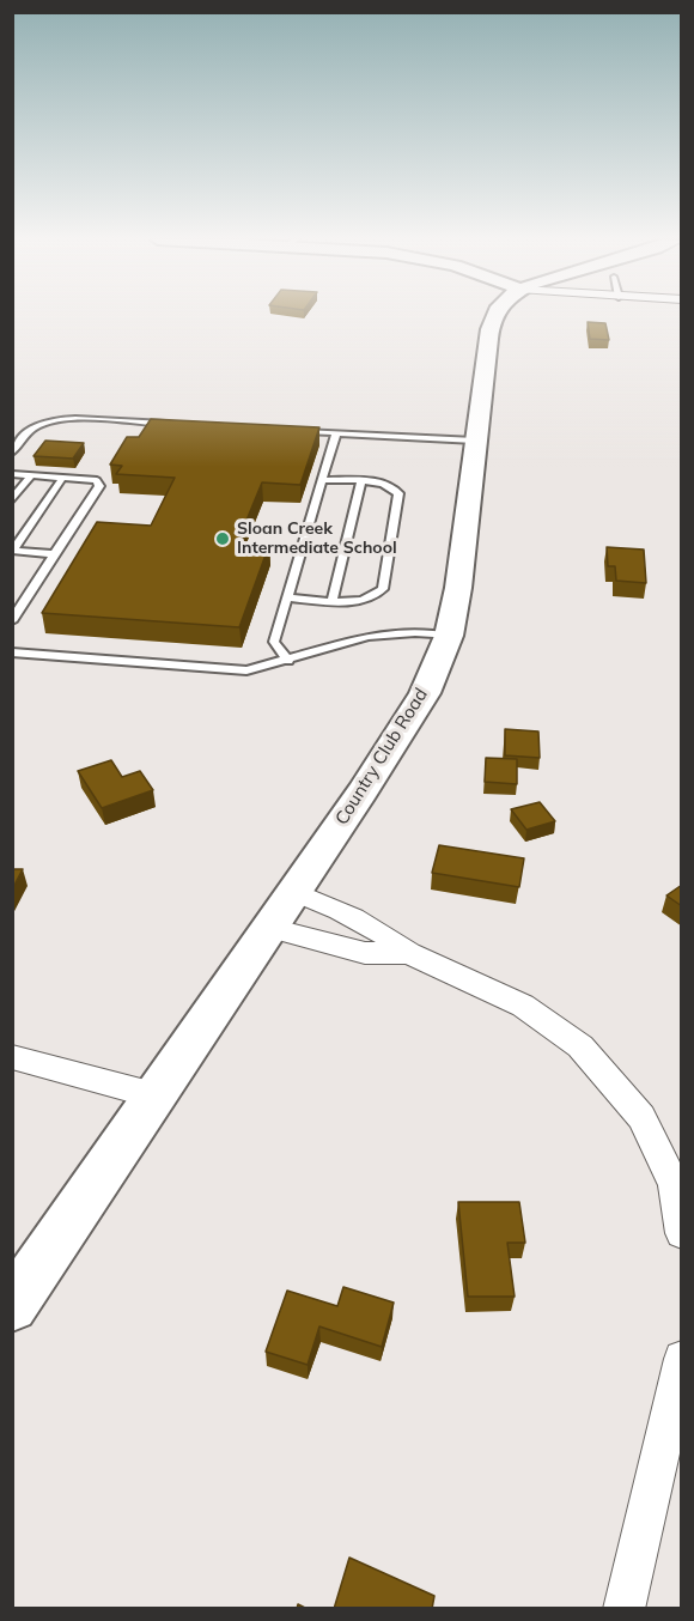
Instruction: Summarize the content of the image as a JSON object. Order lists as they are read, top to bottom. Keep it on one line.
{"streets":{"main road":["Country Club Road"]},"places":["Sloan Creek Intermediate School"]}
